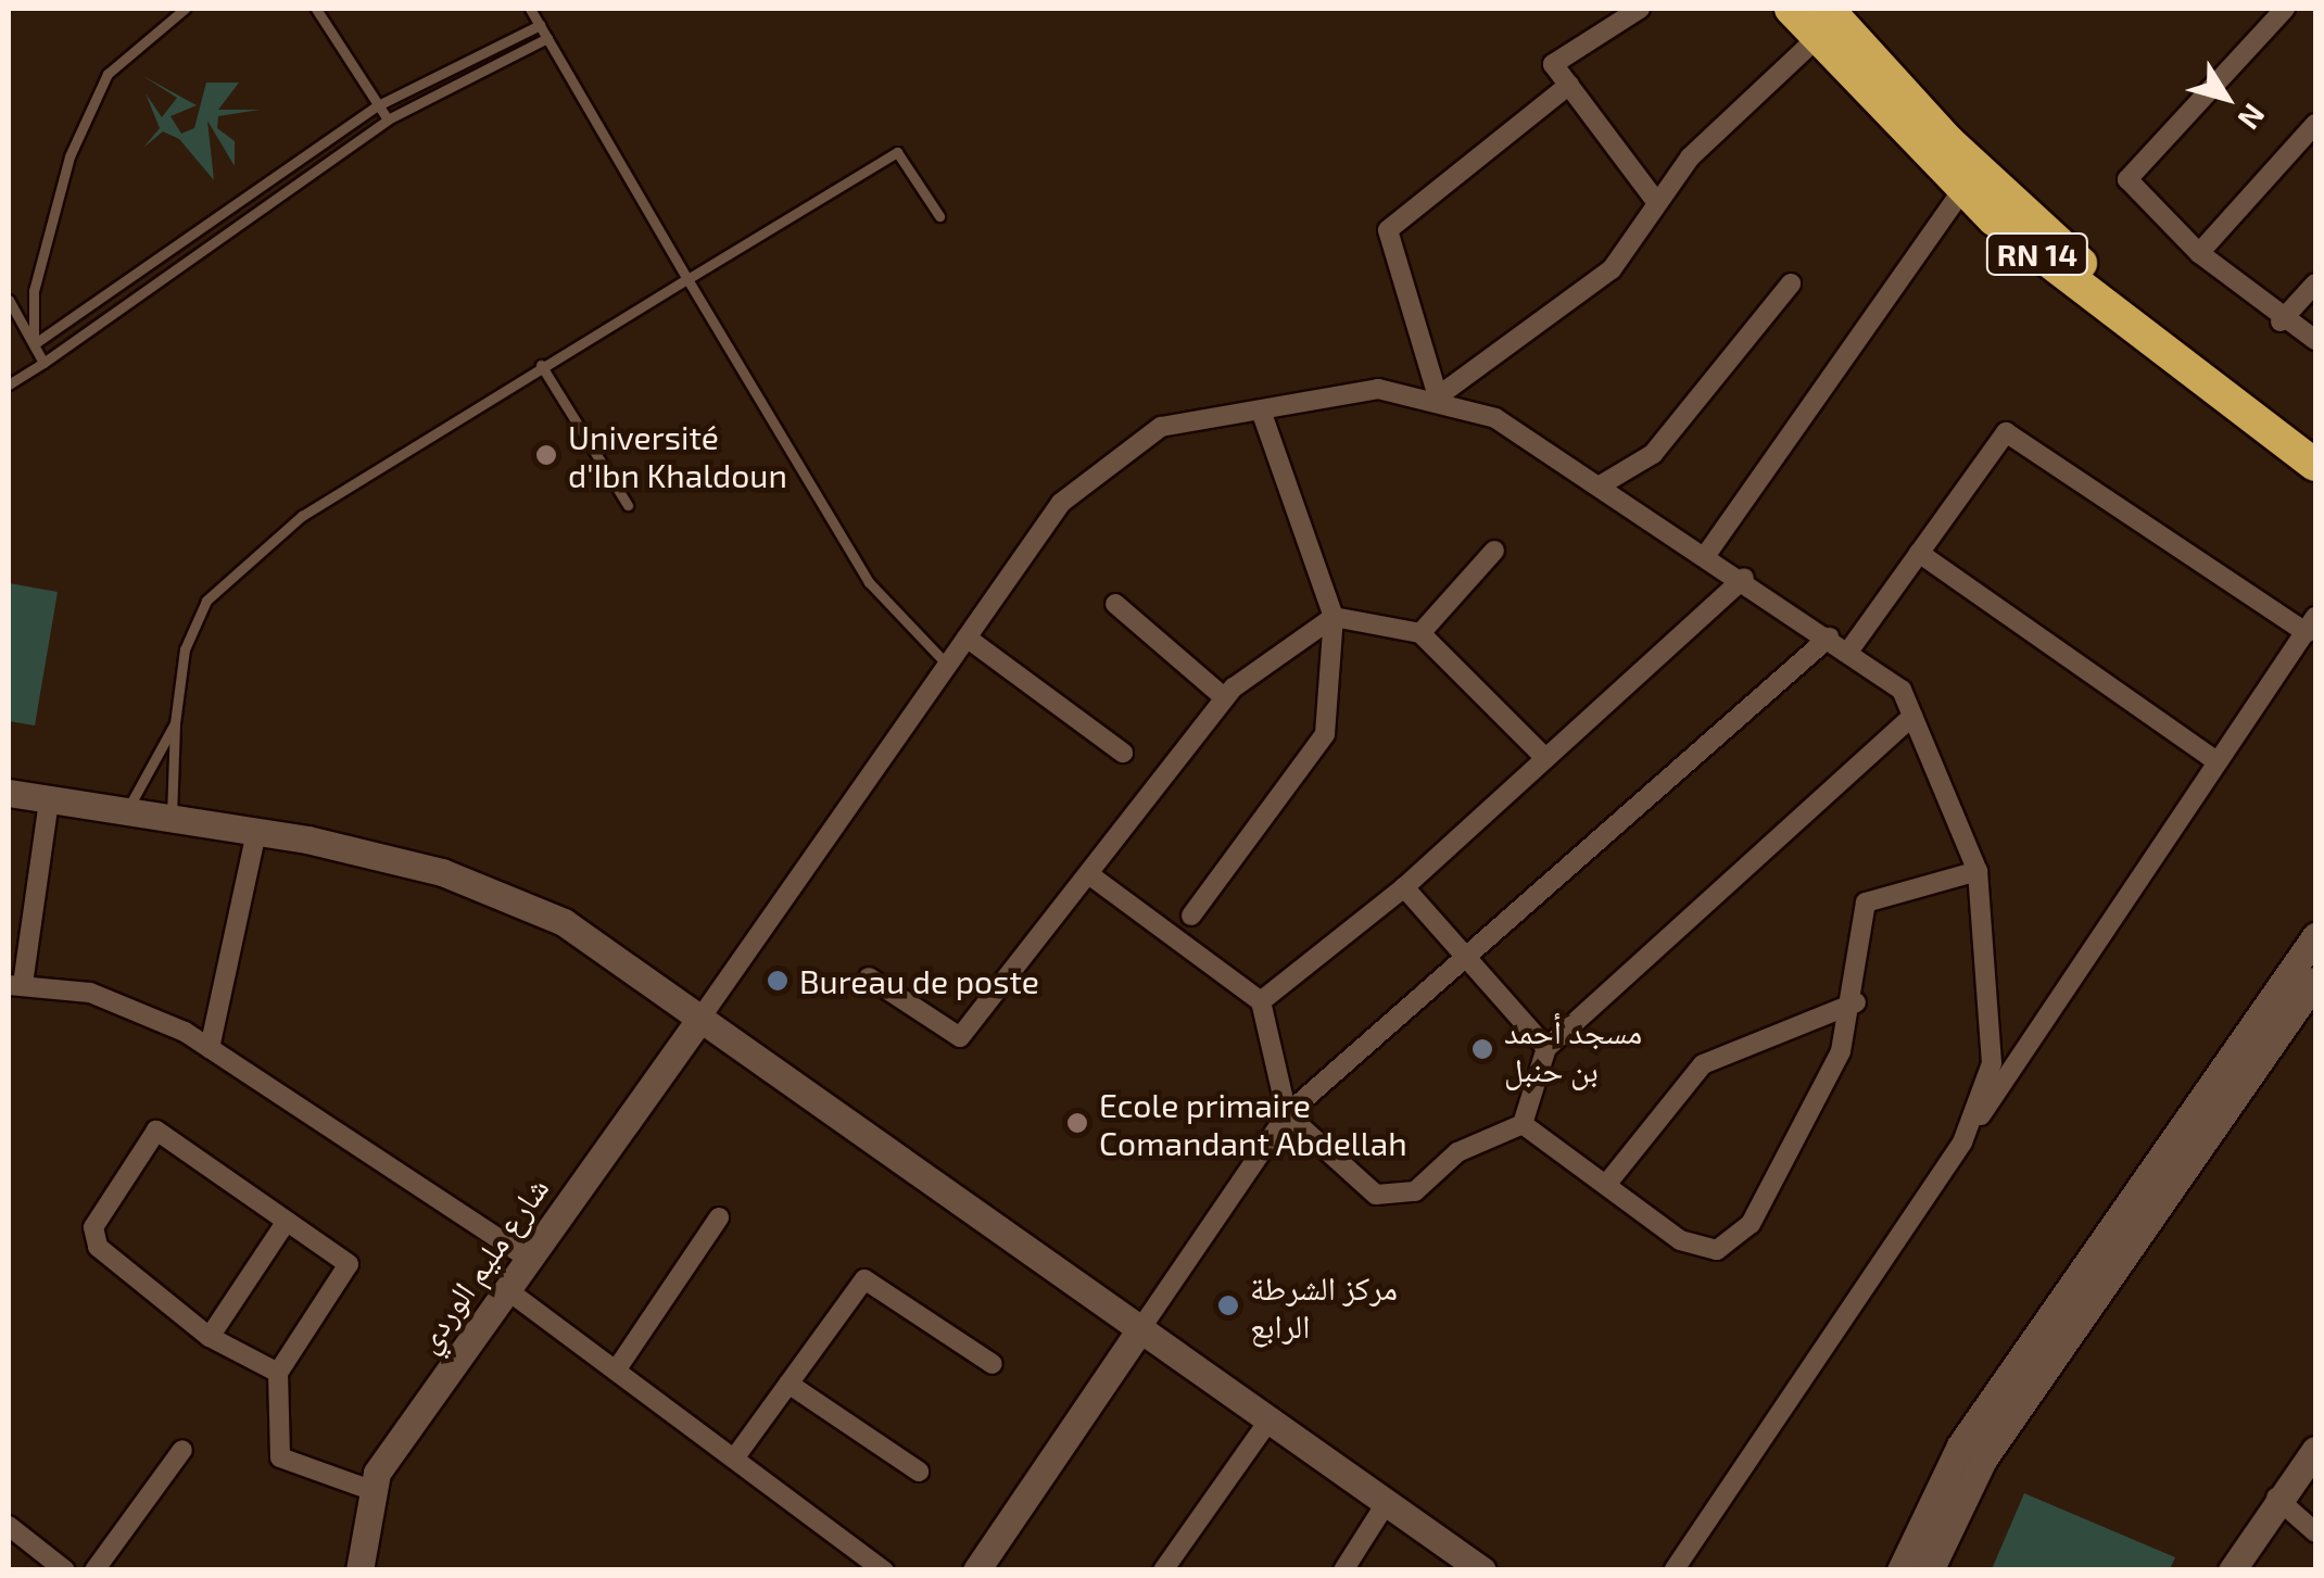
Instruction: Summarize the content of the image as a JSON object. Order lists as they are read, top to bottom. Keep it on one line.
{"streets":{"highway":["RN 14"],"street":["شارع مليم الوردي"]},"places":["Université d'Ibn Khaldoun","Bureau de poste","مسجد أحمد بن حنبل","Ecole primaire Comandant Abdellah","مركز الشرطة الرابع"],"north":"bottom right"}
